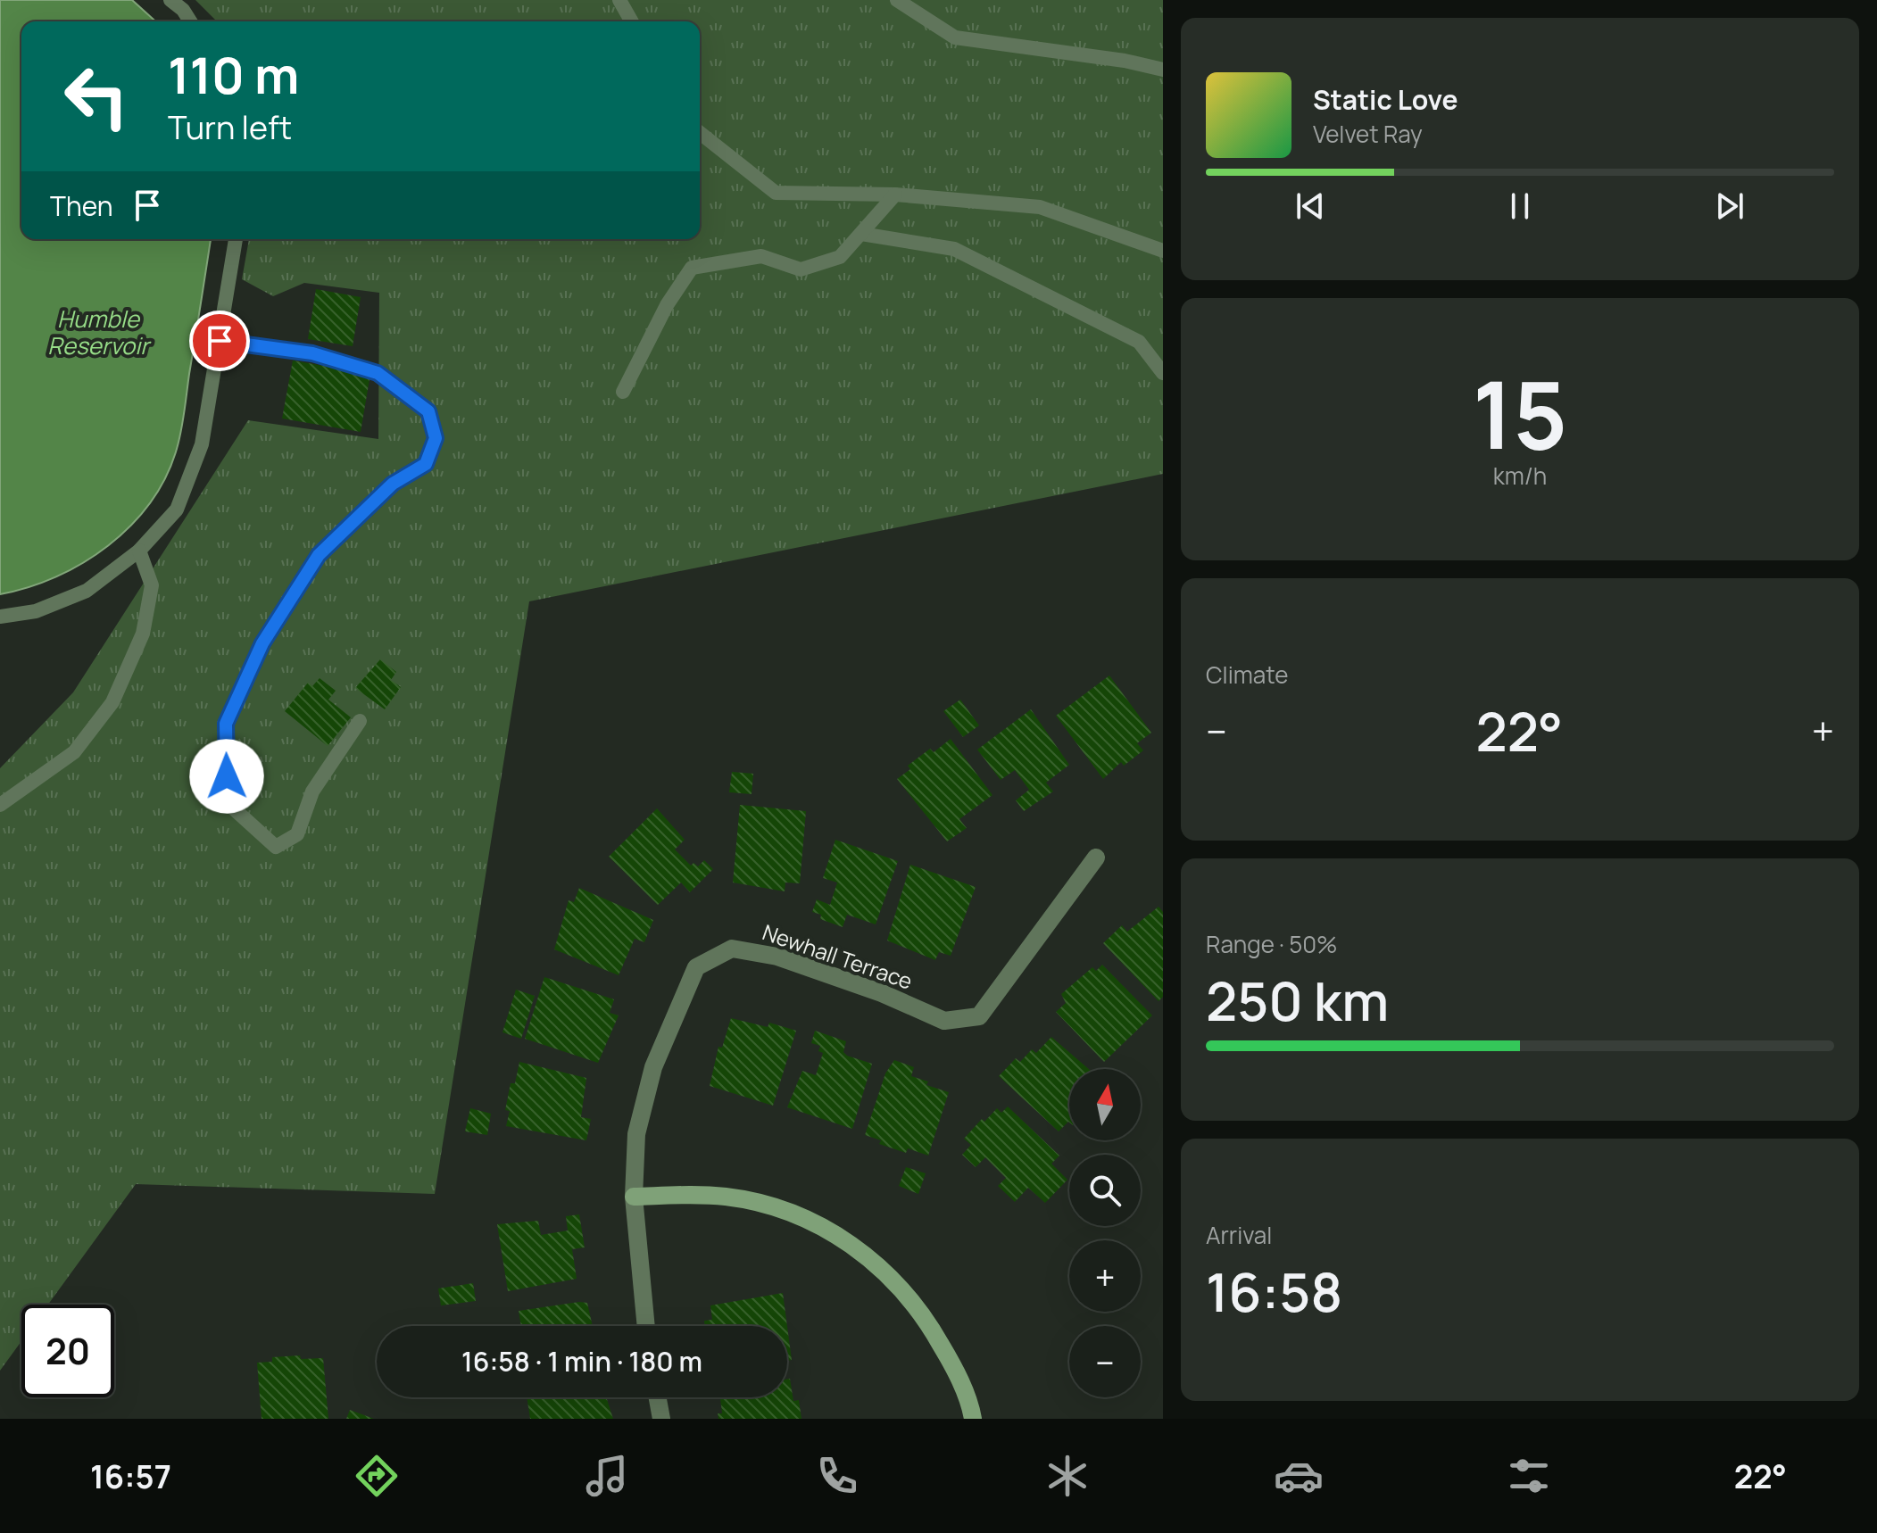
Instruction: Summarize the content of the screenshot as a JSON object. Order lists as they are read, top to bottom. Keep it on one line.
{"streets":{"street":["Newhall Terrace"]},"water":["Humble Reservoir"],"north":"top","page":{"turn":["110 m","Turn left"],"song":["Static Love","Velvet Ray"],"then":"Then","tile":[["15","km/h"],"Climate",["Range · 50%","250 km"],["Arrival","16:58"]],"heat":["−","22°","+"],"map_buttons":["+","−"],"limit":"20","trip":"16:58 · 1 min · 180 m","tabs":["16:57","22°"]}}
